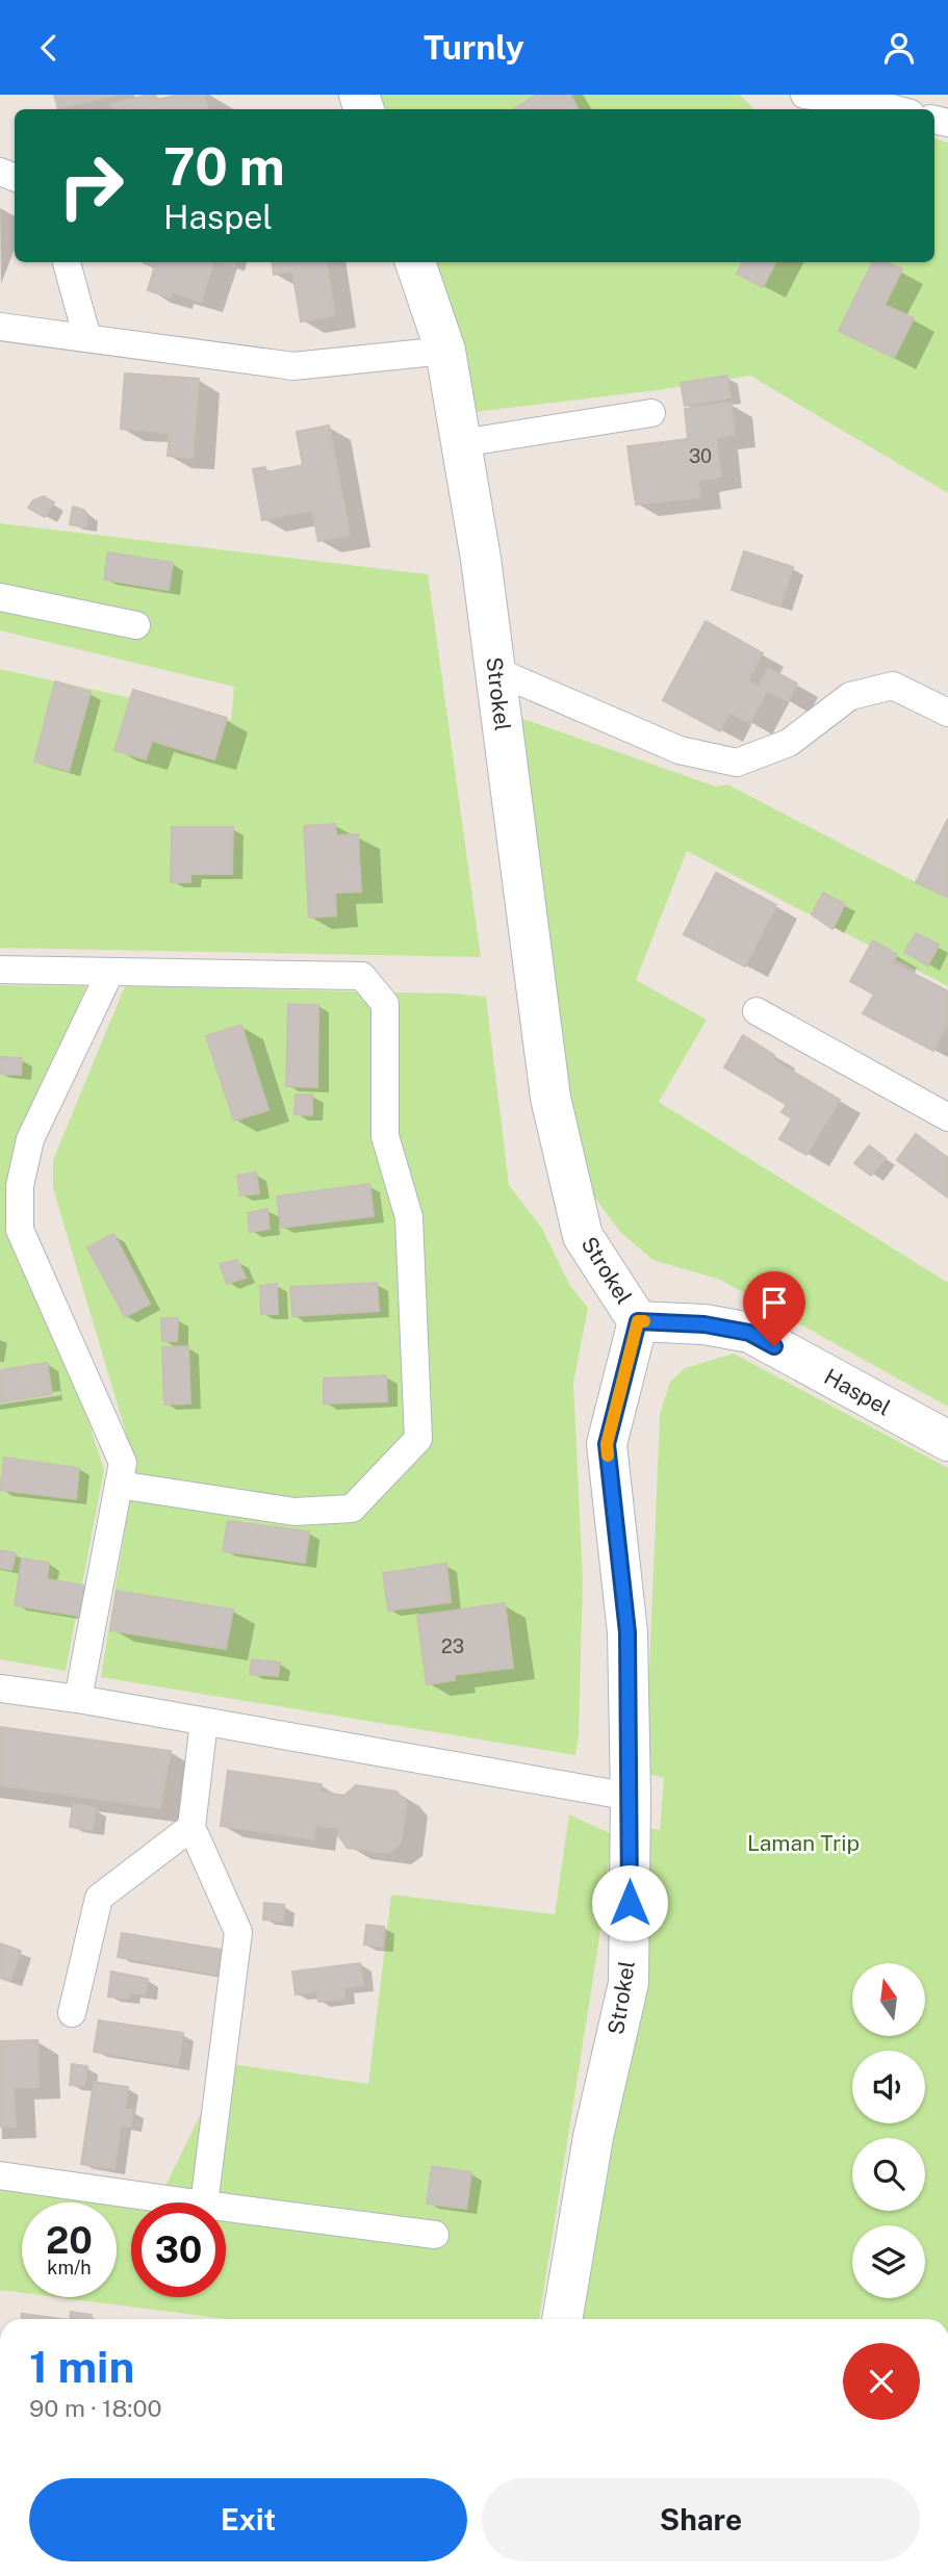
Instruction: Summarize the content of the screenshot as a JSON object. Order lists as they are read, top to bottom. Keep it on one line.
{"streets":{"street":["Strokel","Haspel"]},"crossings":[["Strokel","Haspel"]],"parks":["Laman Trip"],"house_numbers":["30","23"],"north":"top","page":{"header":"Turnly","turn":["70 m","Haspel"],"speed":"20 km/h","limit":"30","heading":["1 min","90 m · 18:00"],"buttons":["Exit","Share"]}}
